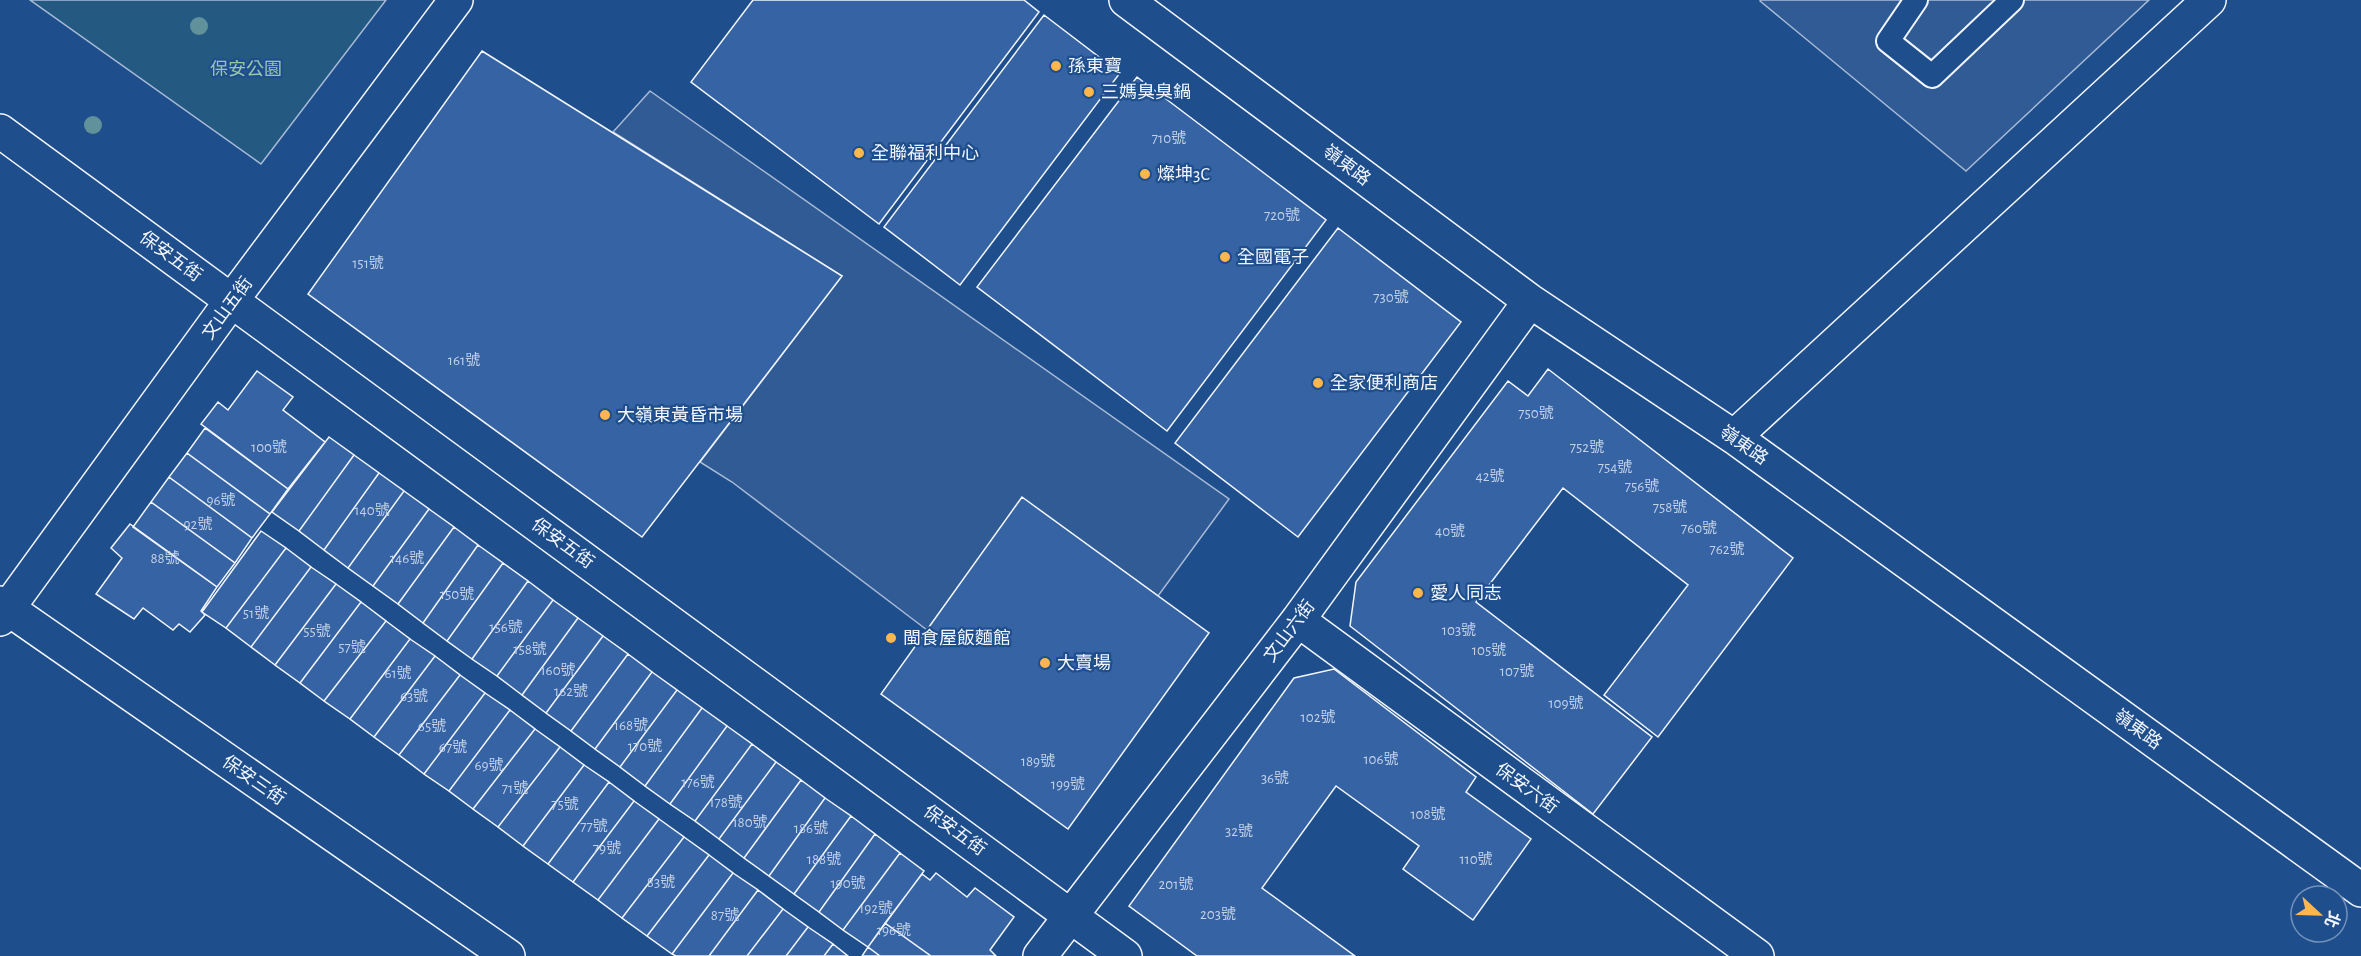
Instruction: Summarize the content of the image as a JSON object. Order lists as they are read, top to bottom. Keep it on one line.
{"streets":{"street":["嶺東路","保安五街","文山五街","文山六街","保安三街","保安六街"]},"crossings":[["嶺東路","文山六街"],["保安五街","文山五街"],["保安五街","文山六街"],["文山五街","保安三街"],["文山六街","保安六街"]],"parks":["保安公園"],"places":["孫東寶","三媽臭臭鍋","全聯福利中心","燦坤3C","全國電子","全家便利商店","大嶺東黃昏市場","愛人同志","閩食屋飯麵館","大賣場"],"house_numbers":["710號","720號","151號","730號","161號","750號","100號","752號","754號","42號","756號","96號","758號","140號","92號","760號","40號","762號","88號","146號","150號","51號","156號","103號","55號","57號","158號","105號","160號","107號","61號","162號","63號","109號","102號","168號","65號","170號","67號","106號","189號","69號","36號","176號","199號","71號","178號","75號","108號","180號","77號","186號","32號","79號","188號","110號","83號","190號","201號","192號","203號","87號","196號"],"north":"right"}
